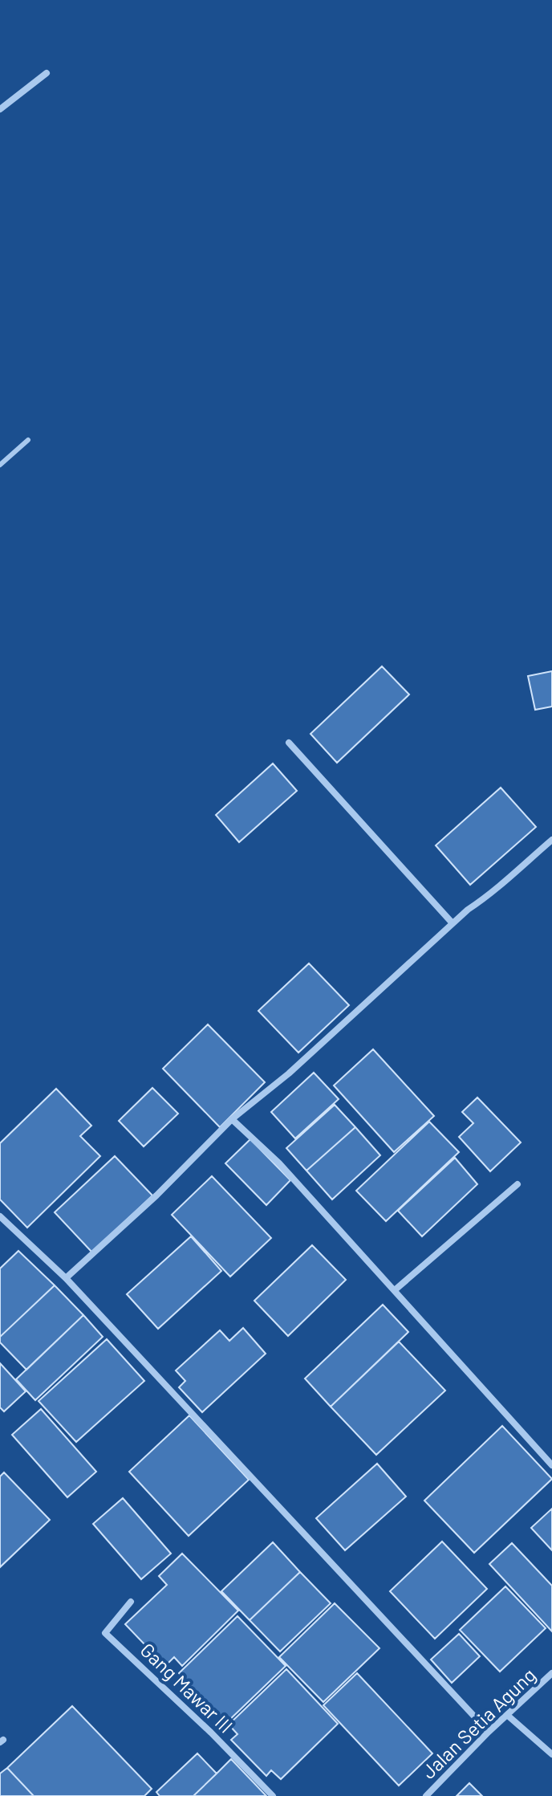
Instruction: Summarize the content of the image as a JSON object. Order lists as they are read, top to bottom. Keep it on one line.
{"streets":{"street":["Gang Mawar III","Jalan Setia Agung"]}}
